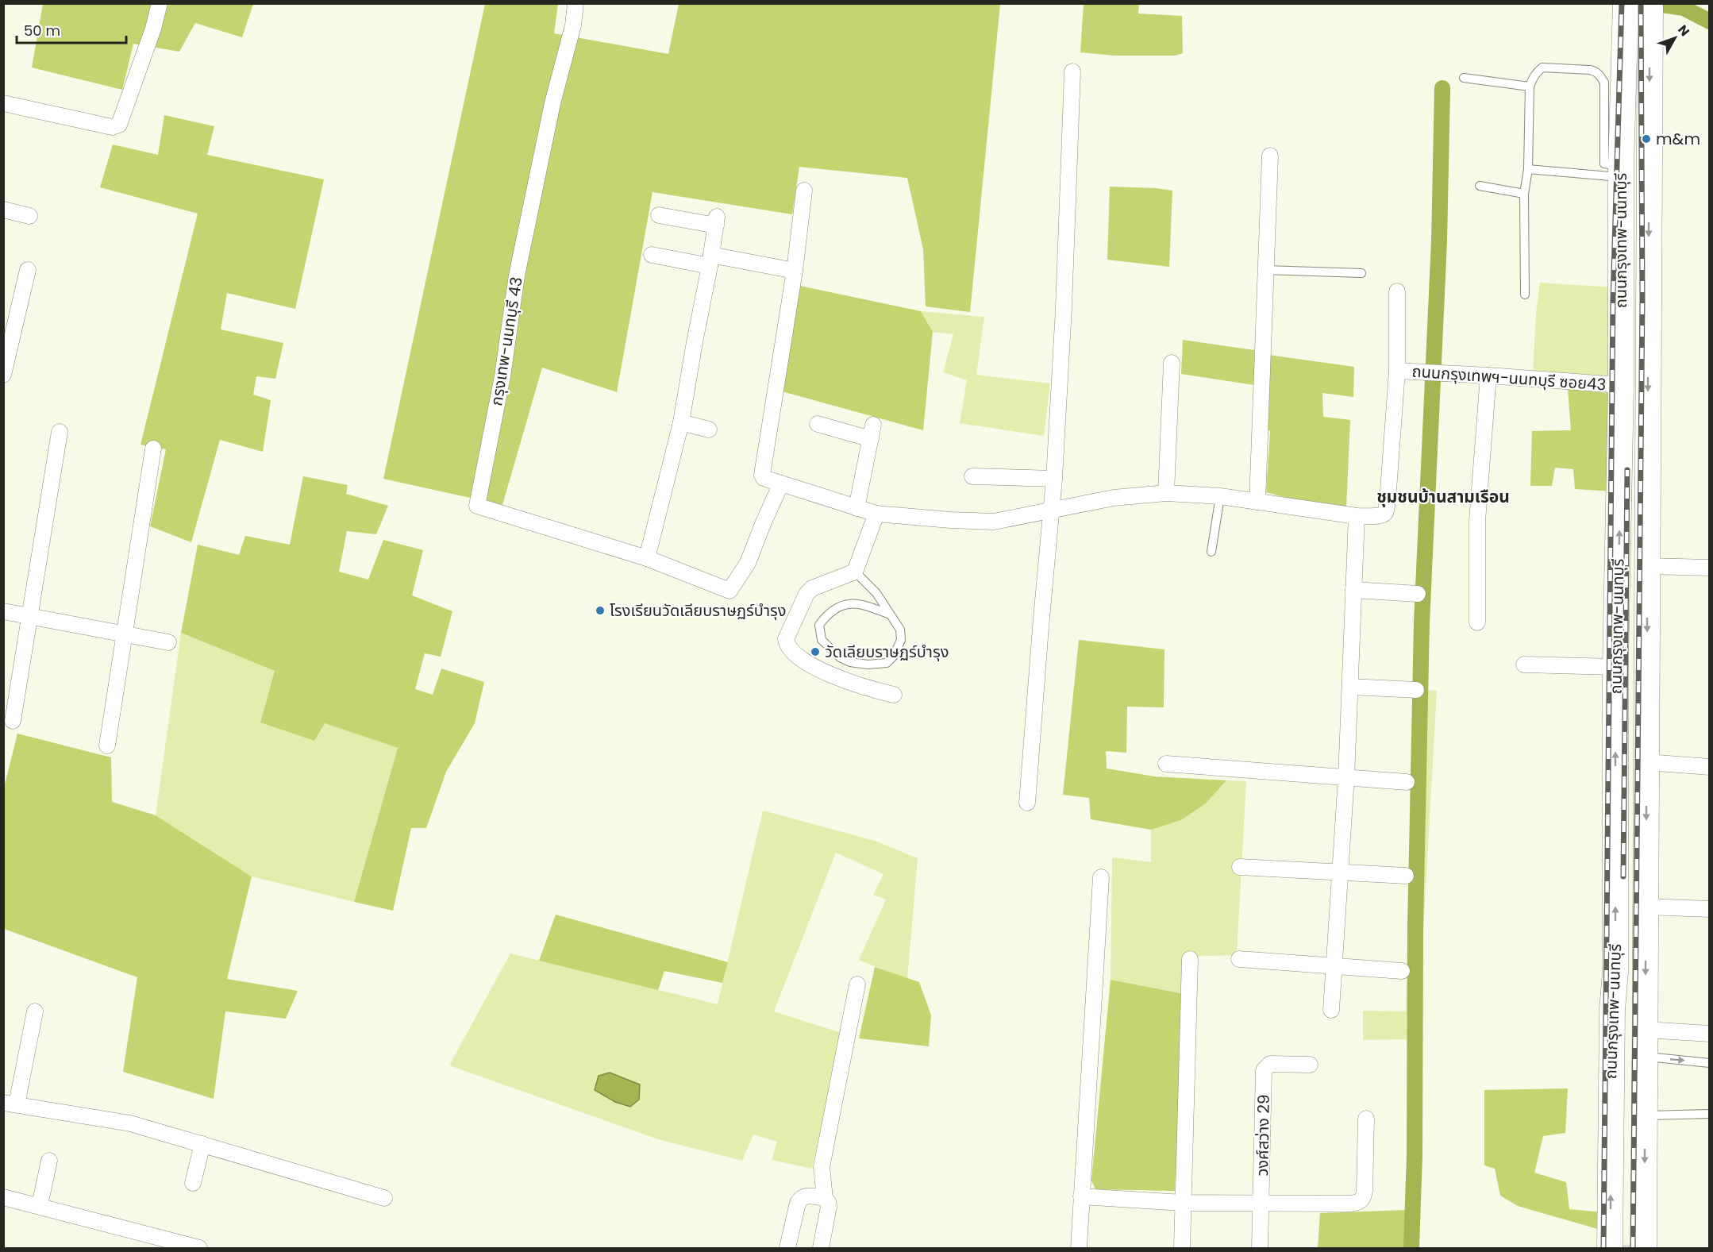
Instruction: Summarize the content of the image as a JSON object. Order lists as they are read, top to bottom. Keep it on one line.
{"streets":{"main road":["ถนนกรุงเทพ-นนทบุรี"],"street":["กรุงเทพ-นนทบุรี 43","ถนนกรุงเทพฯ-นนทบุรี ซอย43","วงศ์สว่าง 29"]},"crossings":[["ถนนกรุงเทพ-นนทบุรี","ถนนกรุงเทพฯ-นนทบุรี ซอย43"]],"districts":["ชุมชนบ้านสามเรือน"],"places":["m&m","โรงเรียนวัดเลียบราษฏร์บำรุง","วัดเลียบราษฏร์บำรุง"],"scale_bar":"50 m","north":"top right"}
